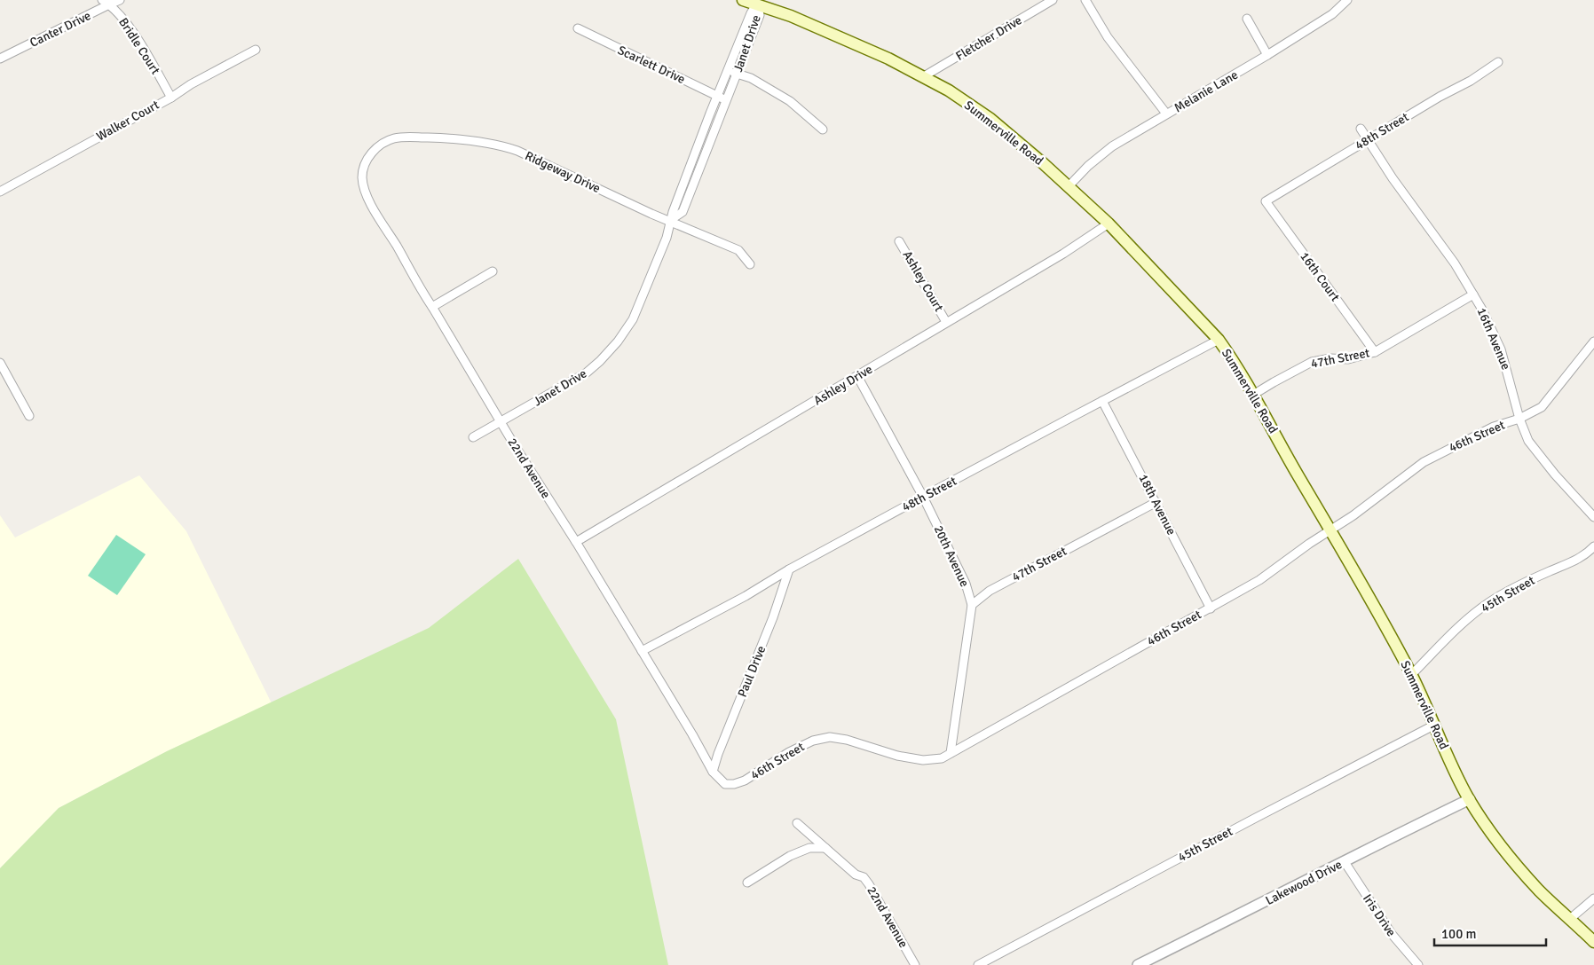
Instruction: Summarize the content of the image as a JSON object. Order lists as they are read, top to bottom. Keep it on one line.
{"streets":{"main road":["Summerville Road"],"street":["Canter Drive","Fletcher Drive","Janet Drive","Bridle Court","Scarlett Drive","Melanie Lane","Walker Court","48th Street","Ridgeway Drive","16th Court","Ashley Court","16th Avenue","47th Street","Ashley Drive","46th Street","22nd Avenue","18th Avenue","20th Avenue","45th Street","Paul Drive","Lakewood Drive","Iris Drive"]},"crossings":[["Canter Drive","Bridle Court"],["Fletcher Drive","Summerville Road"],["Janet Drive","Scarlett Drive"],["Janet Drive","Summerville Road"],["Janet Drive","Ridgeway Drive"],["Janet Drive","22nd Avenue"],["Bridle Court","Walker Court"],["Melanie Lane","Summerville Road"],["48th Street","Summerville Road"],["48th Street","16th Court"],["48th Street","16th Avenue"],["48th Street","22nd Avenue"],["48th Street","18th Avenue"],["48th Street","20th Avenue"],["48th Street","Paul Drive"],["Summerville Road","47th Street"],["Summerville Road","Ashley Drive"],["Summerville Road","46th Street"],["Summerville Road","45th Street"],["Summerville Road","Lakewood Drive"],["Ridgeway Drive","22nd Avenue"],["16th Court","47th Street"],["Ashley Court","Ashley Drive"],["16th Avenue","47th Street"],["16th Avenue","46th Street"],["47th Street","18th Avenue"],["47th Street","20th Avenue"],["Ashley Drive","22nd Avenue"],["Ashley Drive","20th Avenue"],["46th Street","22nd Avenue"],["46th Street","18th Avenue"],["46th Street","20th Avenue"],["46th Street","Paul Drive"],["22nd Avenue","Paul Drive"],["Lakewood Drive","Iris Drive"]],"scale_bar":"100 m"}
